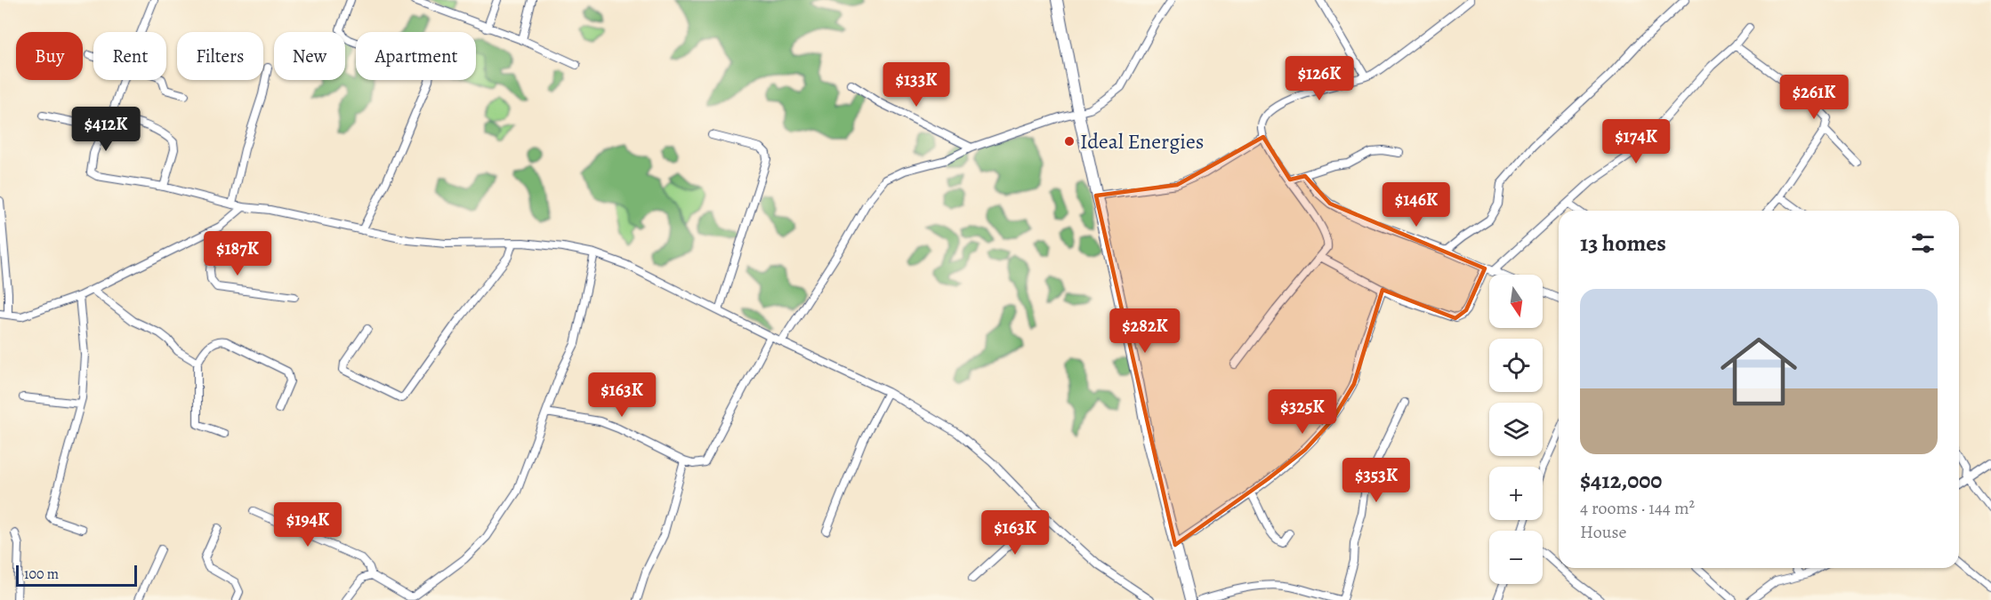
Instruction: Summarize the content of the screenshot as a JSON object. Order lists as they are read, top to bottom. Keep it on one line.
{"places":["Ideal Energies"],"scale_bar":"100 m","north":"bottom","page":{"chip":["Buy","Rent","Filters","New","Apartment"],"price":["$126K","$133K","$261K","$412K","$174K","$146K","$187K","$282K","$163K","$325K","$353K","$194K","$163K"],"heading":"13 homes","map_buttons":["+","−"],"list":[{"name":"$412,000","note":"4 rooms · 144 m² · House"}],"scale":"100 m"}}
